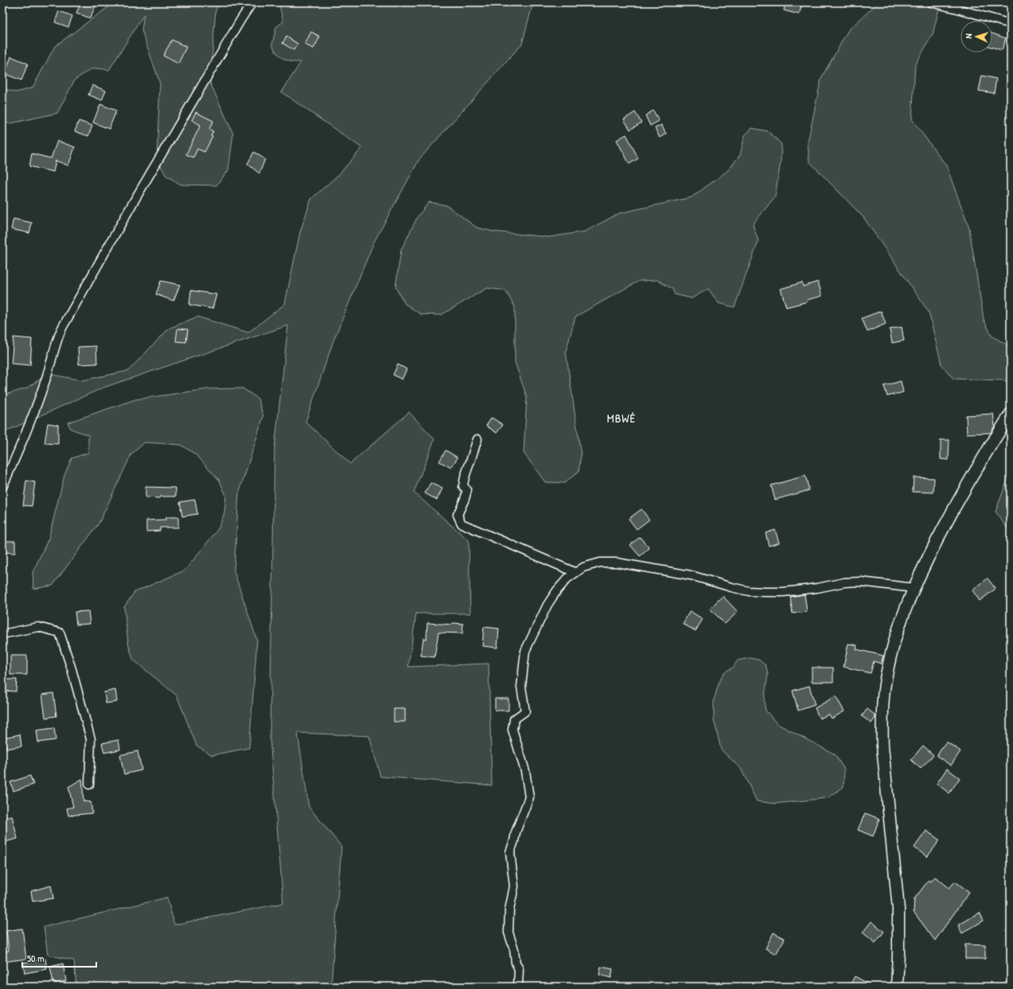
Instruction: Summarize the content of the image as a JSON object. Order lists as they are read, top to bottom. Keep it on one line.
{"districts":["MBWÉ"],"scale_bar":"50 m","north":"left"}
